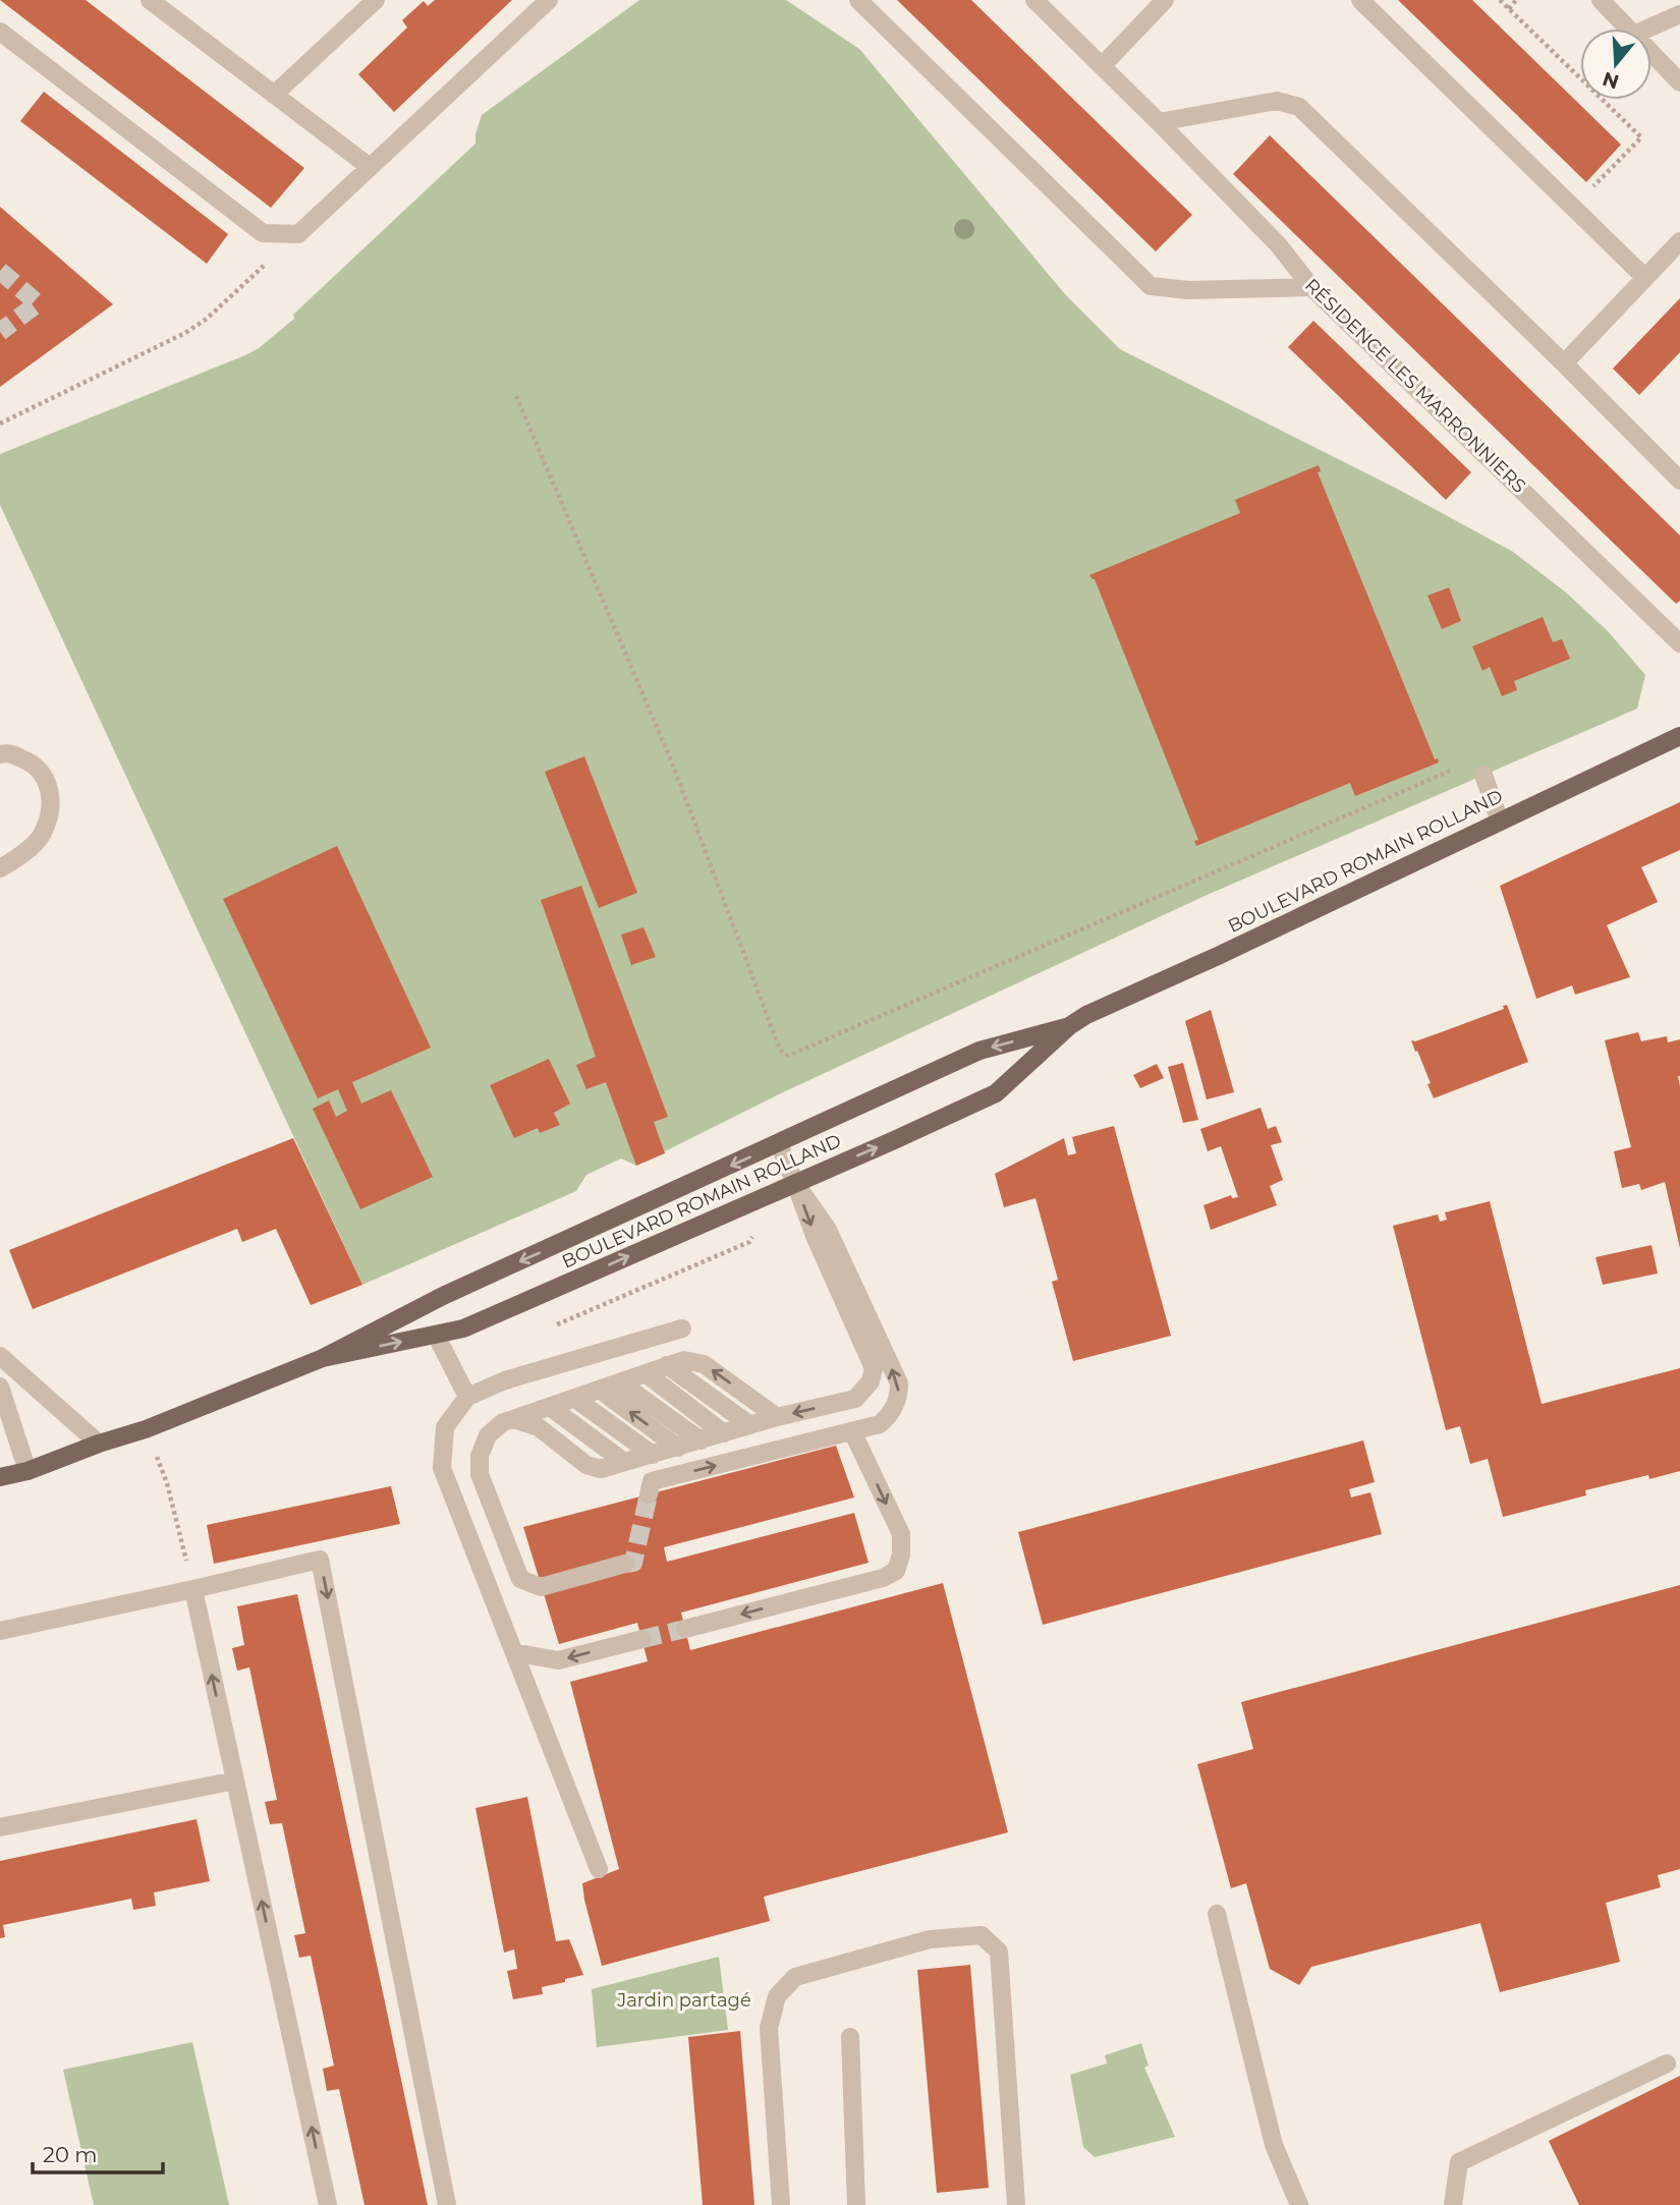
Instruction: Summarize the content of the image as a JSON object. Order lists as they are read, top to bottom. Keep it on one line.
{"streets":{"main road":["BOULEVARD ROMAIN ROLLAND"],"street":["RÉSIDENCE LES MARRONNIERS"]},"parks":["Jardin partagé"],"scale_bar":"20 m","north":"bottom"}
